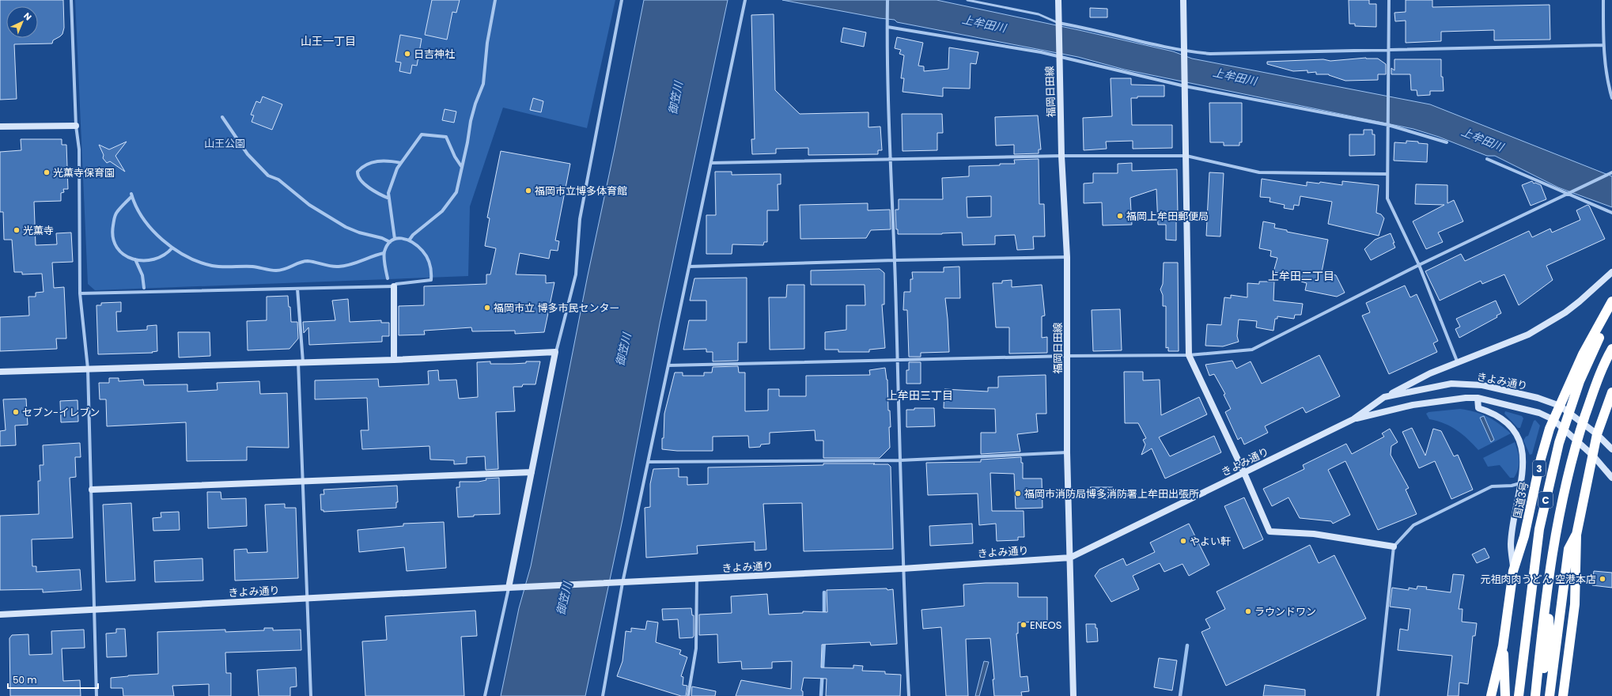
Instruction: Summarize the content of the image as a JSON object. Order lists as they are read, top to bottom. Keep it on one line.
{"streets":{"highway":["3","国道3号","C"],"street":["福岡日田線","きよみ通り"]},"crossings":[["福岡日田線","きよみ通り"],["きよみ通り","国道3号"]],"districts":["山王一丁目","上牟田二丁目","上牟田三丁目"],"water":["上牟田川","御笠川"],"parks":["山王公園"],"places":["日吉神社","光薫寺保育園","福岡市立博多体育館","福岡上牟田郵便局","光薫寺","福岡市立 博多市民センター","セブン-イレブン","福岡市消防局博多消防署上牟田出張所","やよい軒","元祖肉肉うどん 空港本店","ラウンドワン","ENEOS"],"scale_bar":"50 m","north":"top right"}
